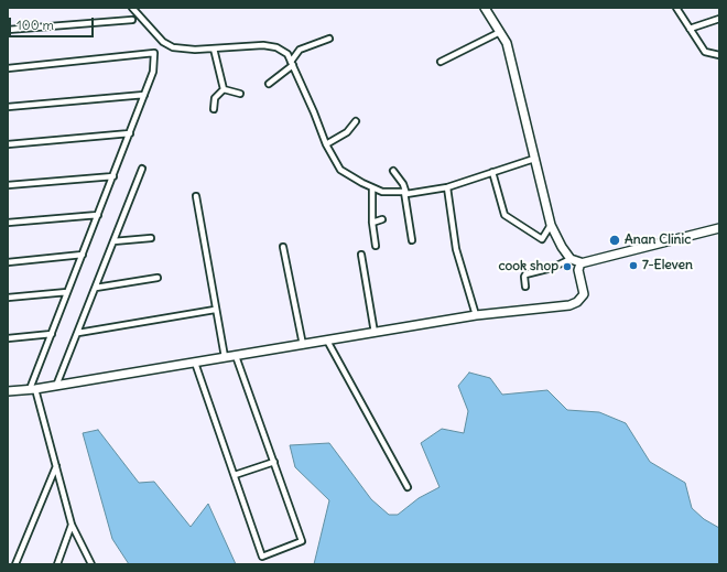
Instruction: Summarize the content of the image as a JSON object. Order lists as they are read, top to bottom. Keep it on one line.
{"places":["Anan Clinic","7-Eleven","cook shop"],"scale_bar":"100 m"}
